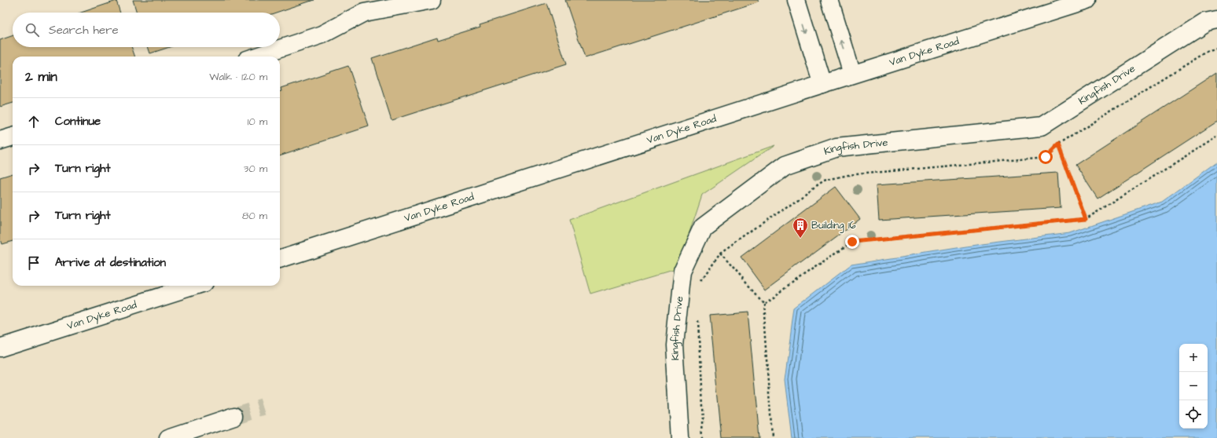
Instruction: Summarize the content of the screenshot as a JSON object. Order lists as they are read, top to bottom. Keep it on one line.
{"streets":{"main road":["Van Dyke Road","Kingfish Drive"]},"places":{"building":["Building 16"]},"page":{"search":"Search here","heading":["2 min","Walk · 120 m"],"list":[["Continue","10 m"],["Turn right","30 m"],["Turn right","80 m"],"Arrive at destination"],"map_buttons":["+","−"]}}
